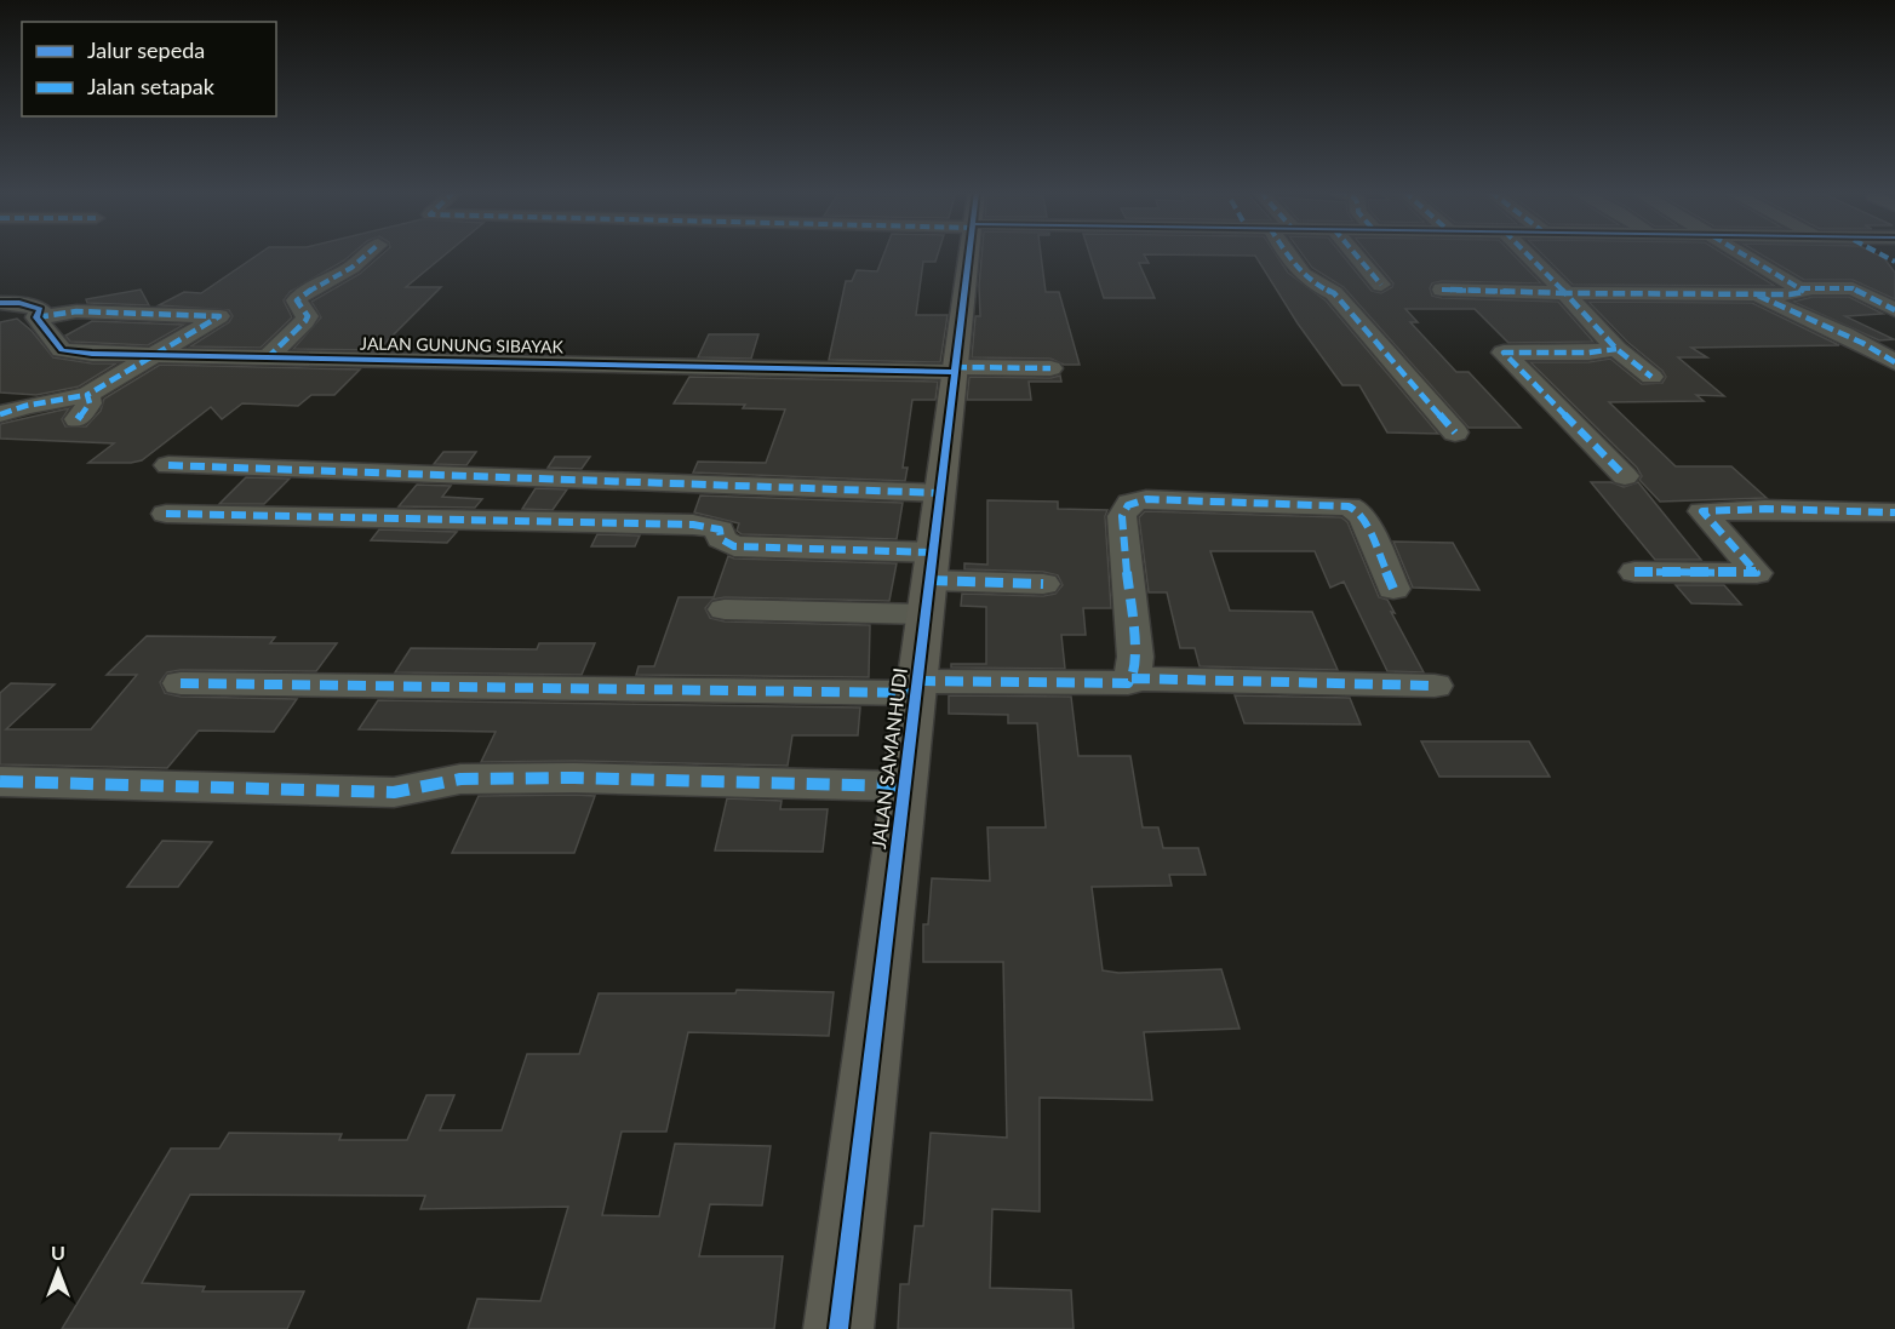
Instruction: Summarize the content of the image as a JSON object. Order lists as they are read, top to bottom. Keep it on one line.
{"streets":{"street":["JALAN GUNUNG SIBAYAK","JALAN SAMANHUDI"]},"crossings":[["JALAN GUNUNG SIBAYAK","JALAN SAMANHUDI"]],"legend":["Jalur sepeda","Jalan setapak"],"north":"top"}
